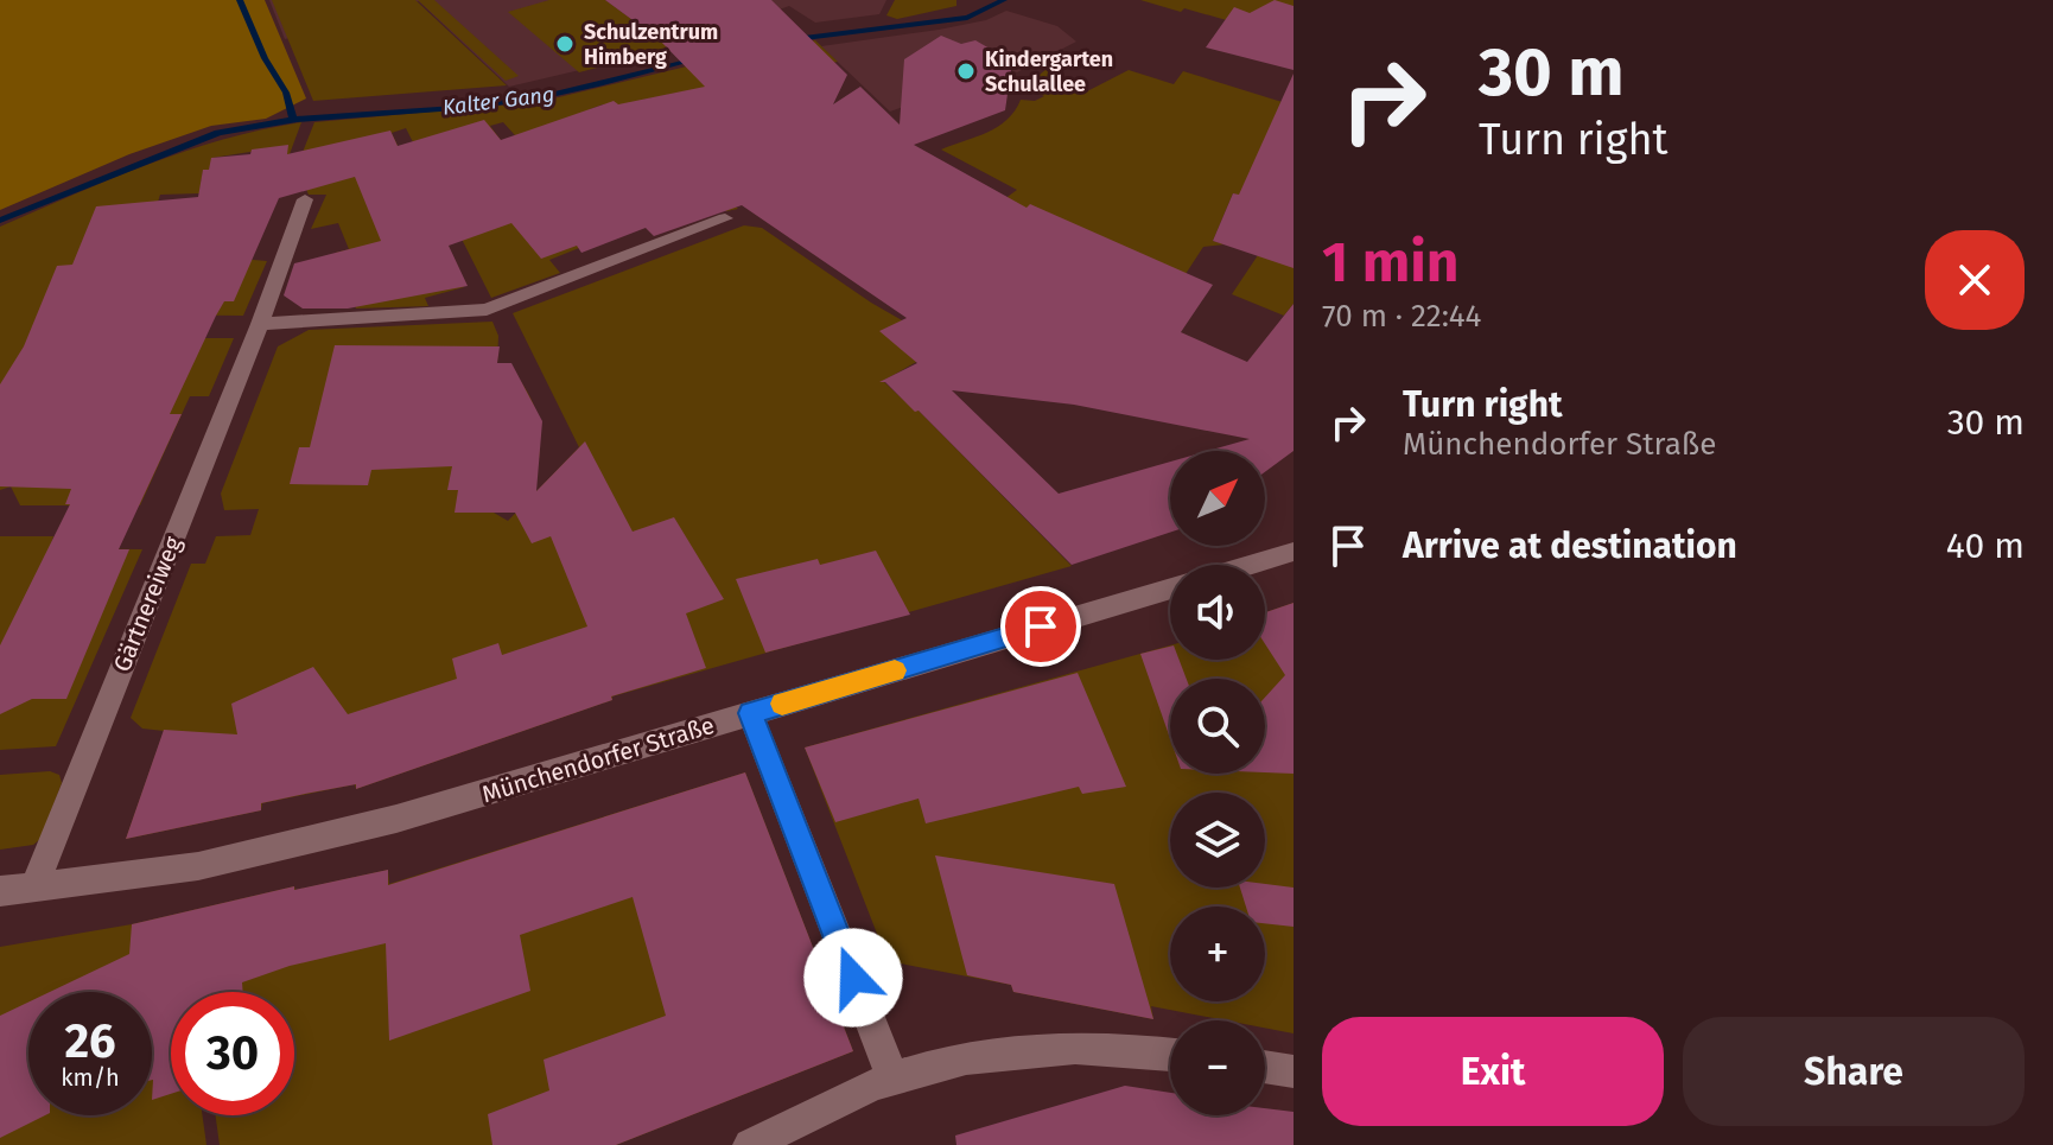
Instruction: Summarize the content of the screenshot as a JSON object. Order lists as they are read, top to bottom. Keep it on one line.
{"streets":{"street":["Gärtnereiweg","Münchendorfer Straße"]},"crossings":[["Gärtnereiweg","Münchendorfer Straße"]],"water":["Kalter Gang"],"places":["Schulzentrum Himberg","Kindergarten Schulallee"],"north":"top right","page":{"turn":["30 m","Turn right"],"heading":["1 min","70 m · 22:44"],"list":[{"name":"Turn right","note":"Münchendorfer Straße","value":"30 m"},{"name":"Arrive at destination","value":"40 m"}],"map_buttons":["+","−"],"speed":"26 km/h","limit":"30","buttons":["Exit","Share"]}}
